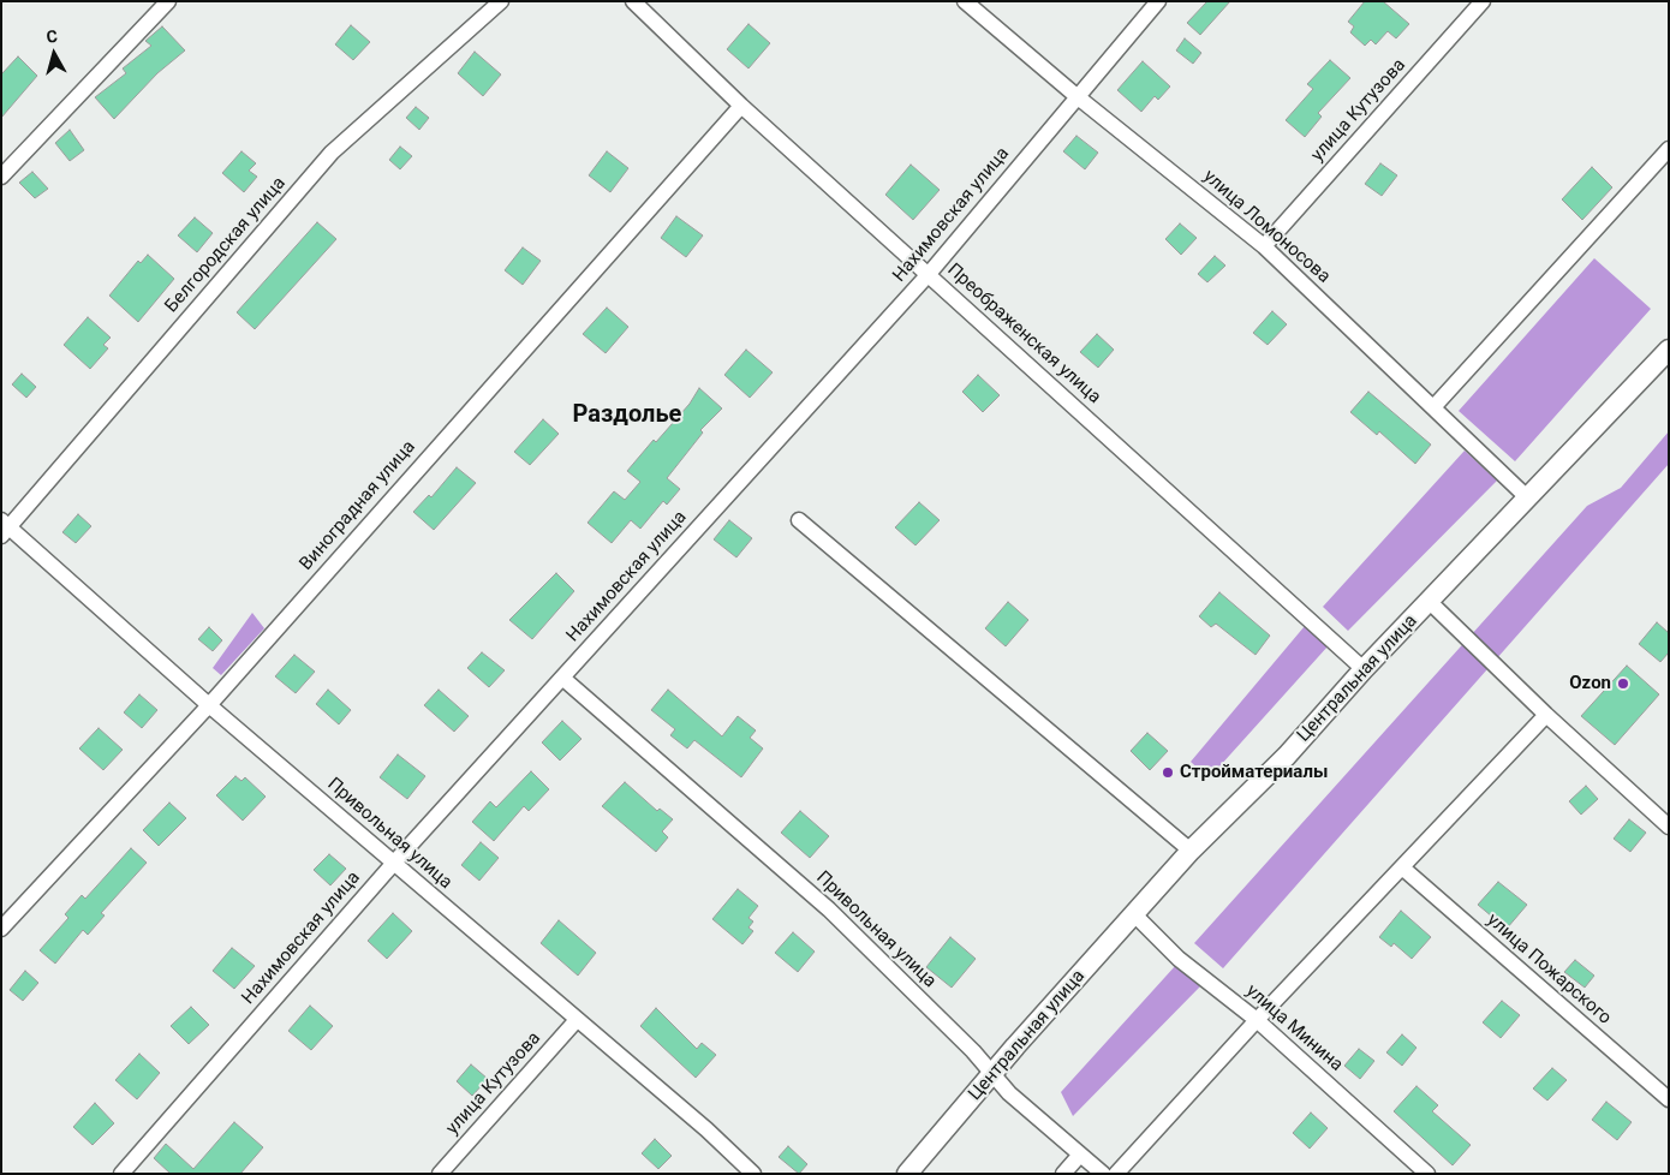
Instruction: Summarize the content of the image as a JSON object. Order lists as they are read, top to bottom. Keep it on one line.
{"streets":{"main road":["Центральная улица"],"street":["улица Кутузова","Нахимовская улица","улица Ломоносова","Белгородская улица","Преображенская улица","Виноградная улица","Привольная улица","улица Пожарского","улица Минина"]},"crossings":[["улица Кутузова","улица Ломоносова"],["улица Кутузова","Привольная улица"],["Нахимовская улица","улица Ломоносова"],["Нахимовская улица","Преображенская улица"],["Нахимовская улица","Привольная улица"],["улица Ломоносова","Центральная улица"],["Белгородская улица","Привольная улица"],["Преображенская улица","Виноградная улица"],["Преображенская улица","Центральная улица"],["Виноградная улица","Привольная улица"],["Центральная улица","Привольная улица"],["Центральная улица","улица Минина"]],"districts":["Раздолье"],"places":["Ozon","Стройматериалы"],"north":"top"}
